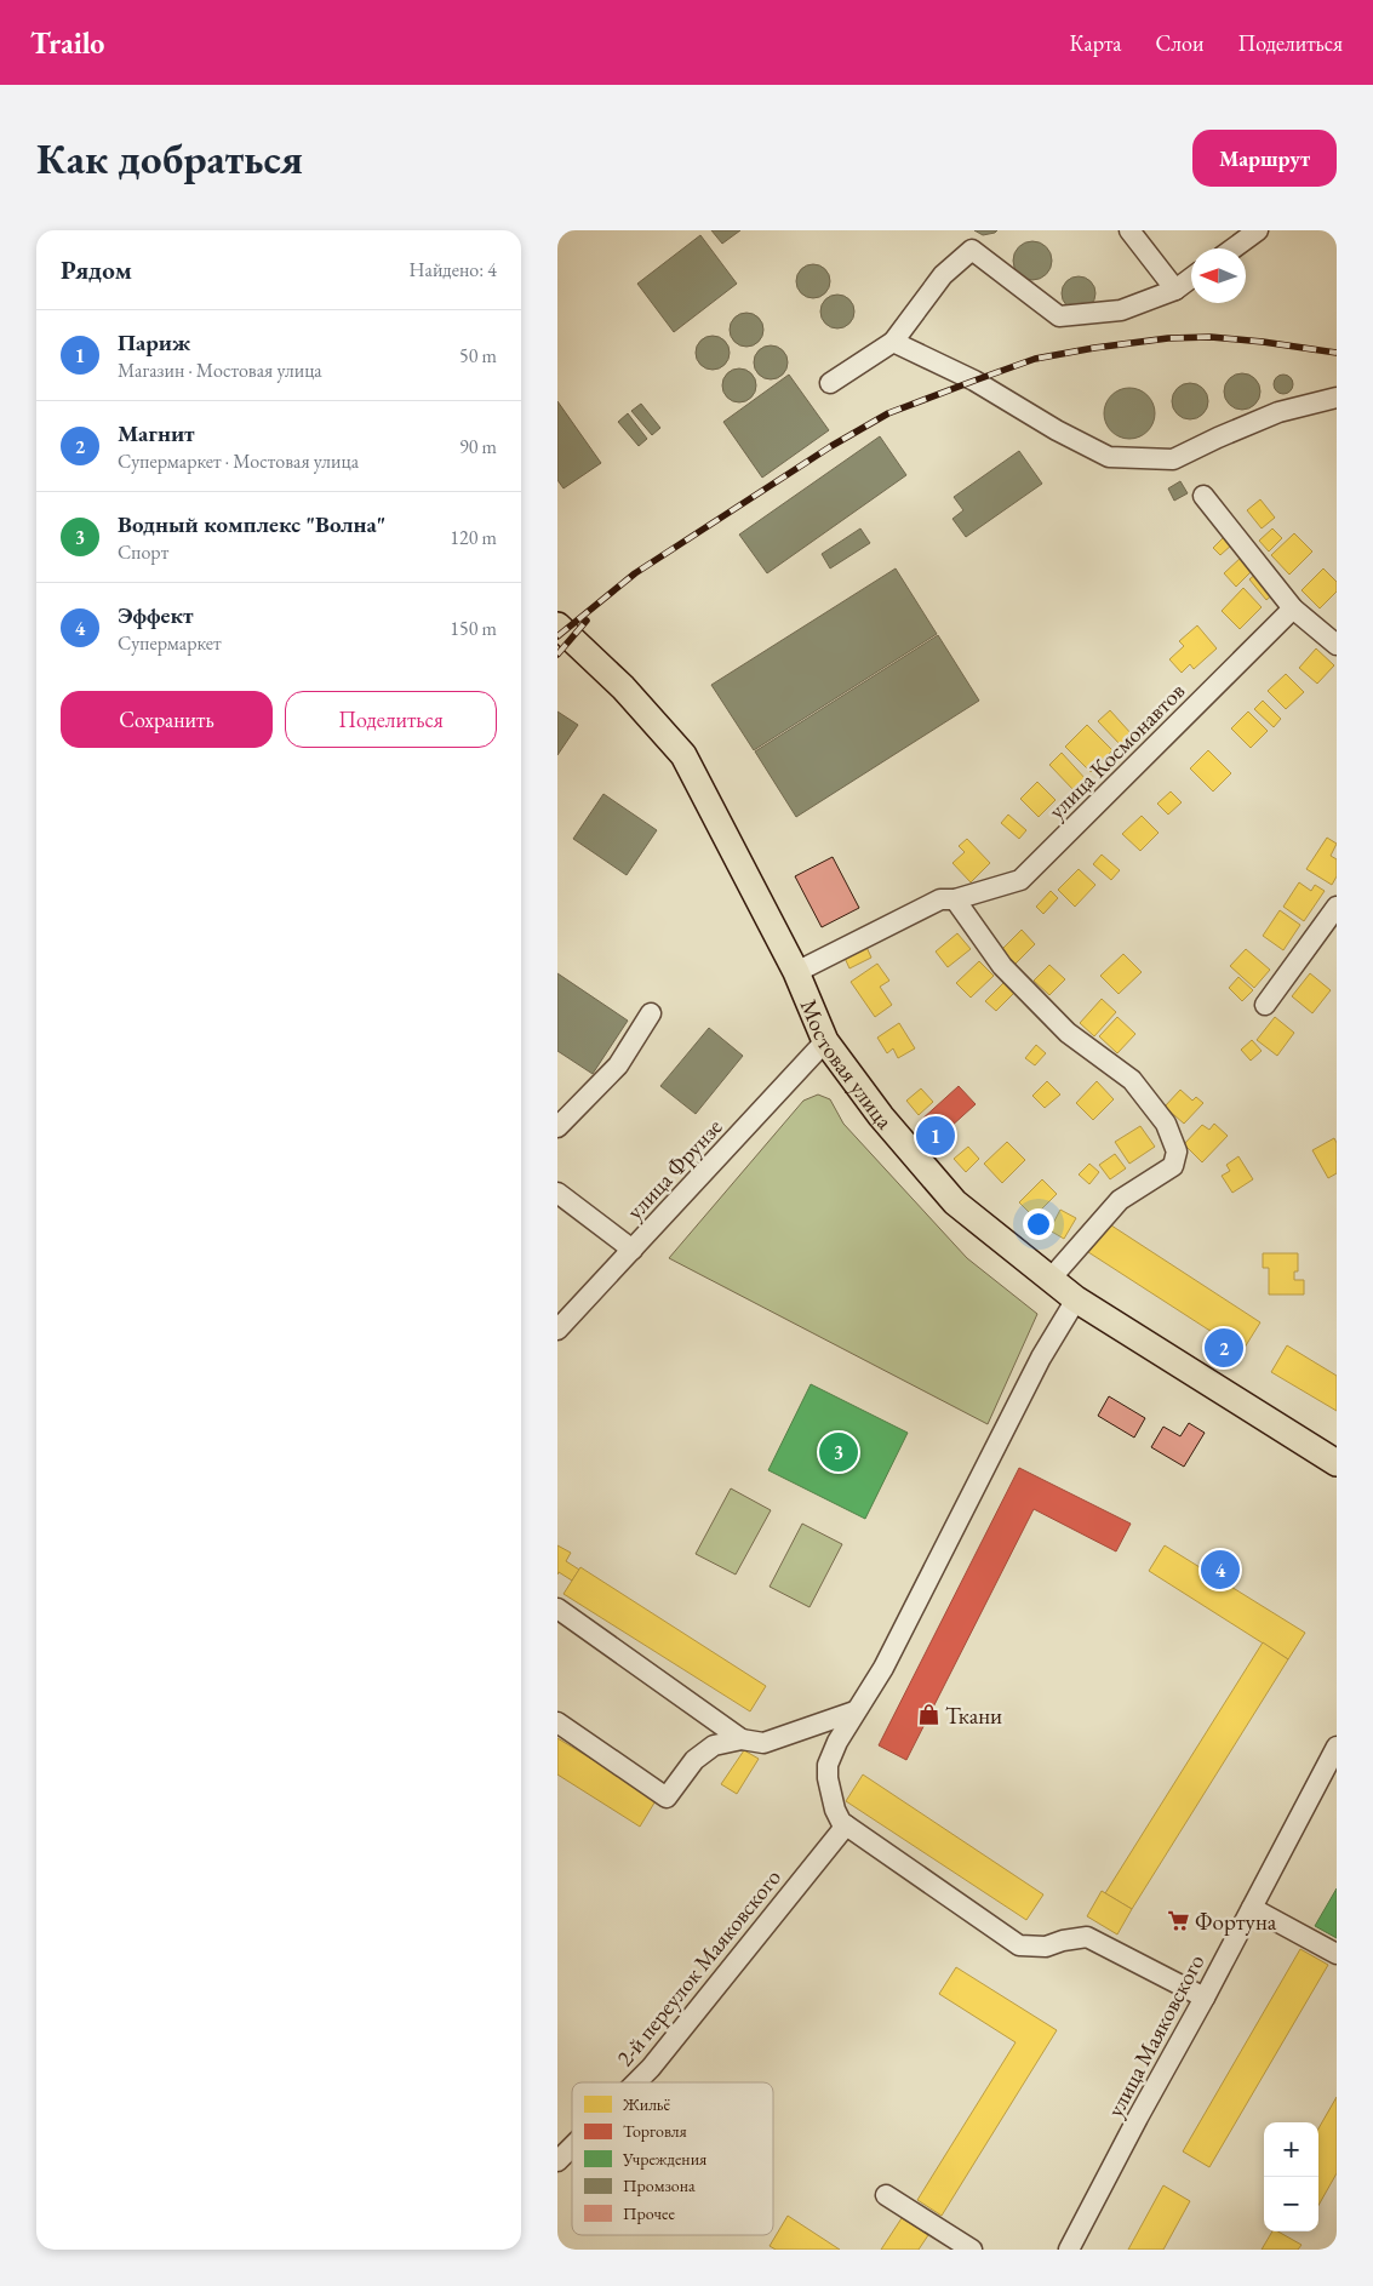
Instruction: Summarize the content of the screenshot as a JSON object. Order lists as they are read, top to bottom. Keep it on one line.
{"streets":{"main road":["Мостовая улица"],"street":["улица Космонавтов","улица Фрунзе","2-й переулок Маяковского","улица Маяковского"]},"crossings":[["улица Космонавтов","Мостовая улица"],["Мостовая улица","улица Фрунзе"]],"places":{"shop":["Ткани"],"supermarket":["Фортуна"]},"legend":["Жильё","Торговля","Учреждения","Промзона","Прочее"],"north":"left","page":{"header":"Trailo","nav":["Карта","Слои","Поделиться"],"buttons":["Маршрут",["Сохранить","Поделиться"]],"title":"Как добраться","heading":["Рядом","Найдено: 4"],"list":[{"mark":"1","name":"Париж","note":"Магазин · Мостовая улица","value":"50 m"},{"mark":"2","name":"Магнит","note":"Супермаркет · Мостовая улица","value":"90 m"},{"mark":"3","name":"Водный комплекс \"Волна\"","note":"Спорт","value":"120 m"},{"mark":"4","name":"Эффект","note":"Супермаркет","value":"150 m"}],"pins":["1","2","3","4"],"map_buttons":["+","−"]}}
